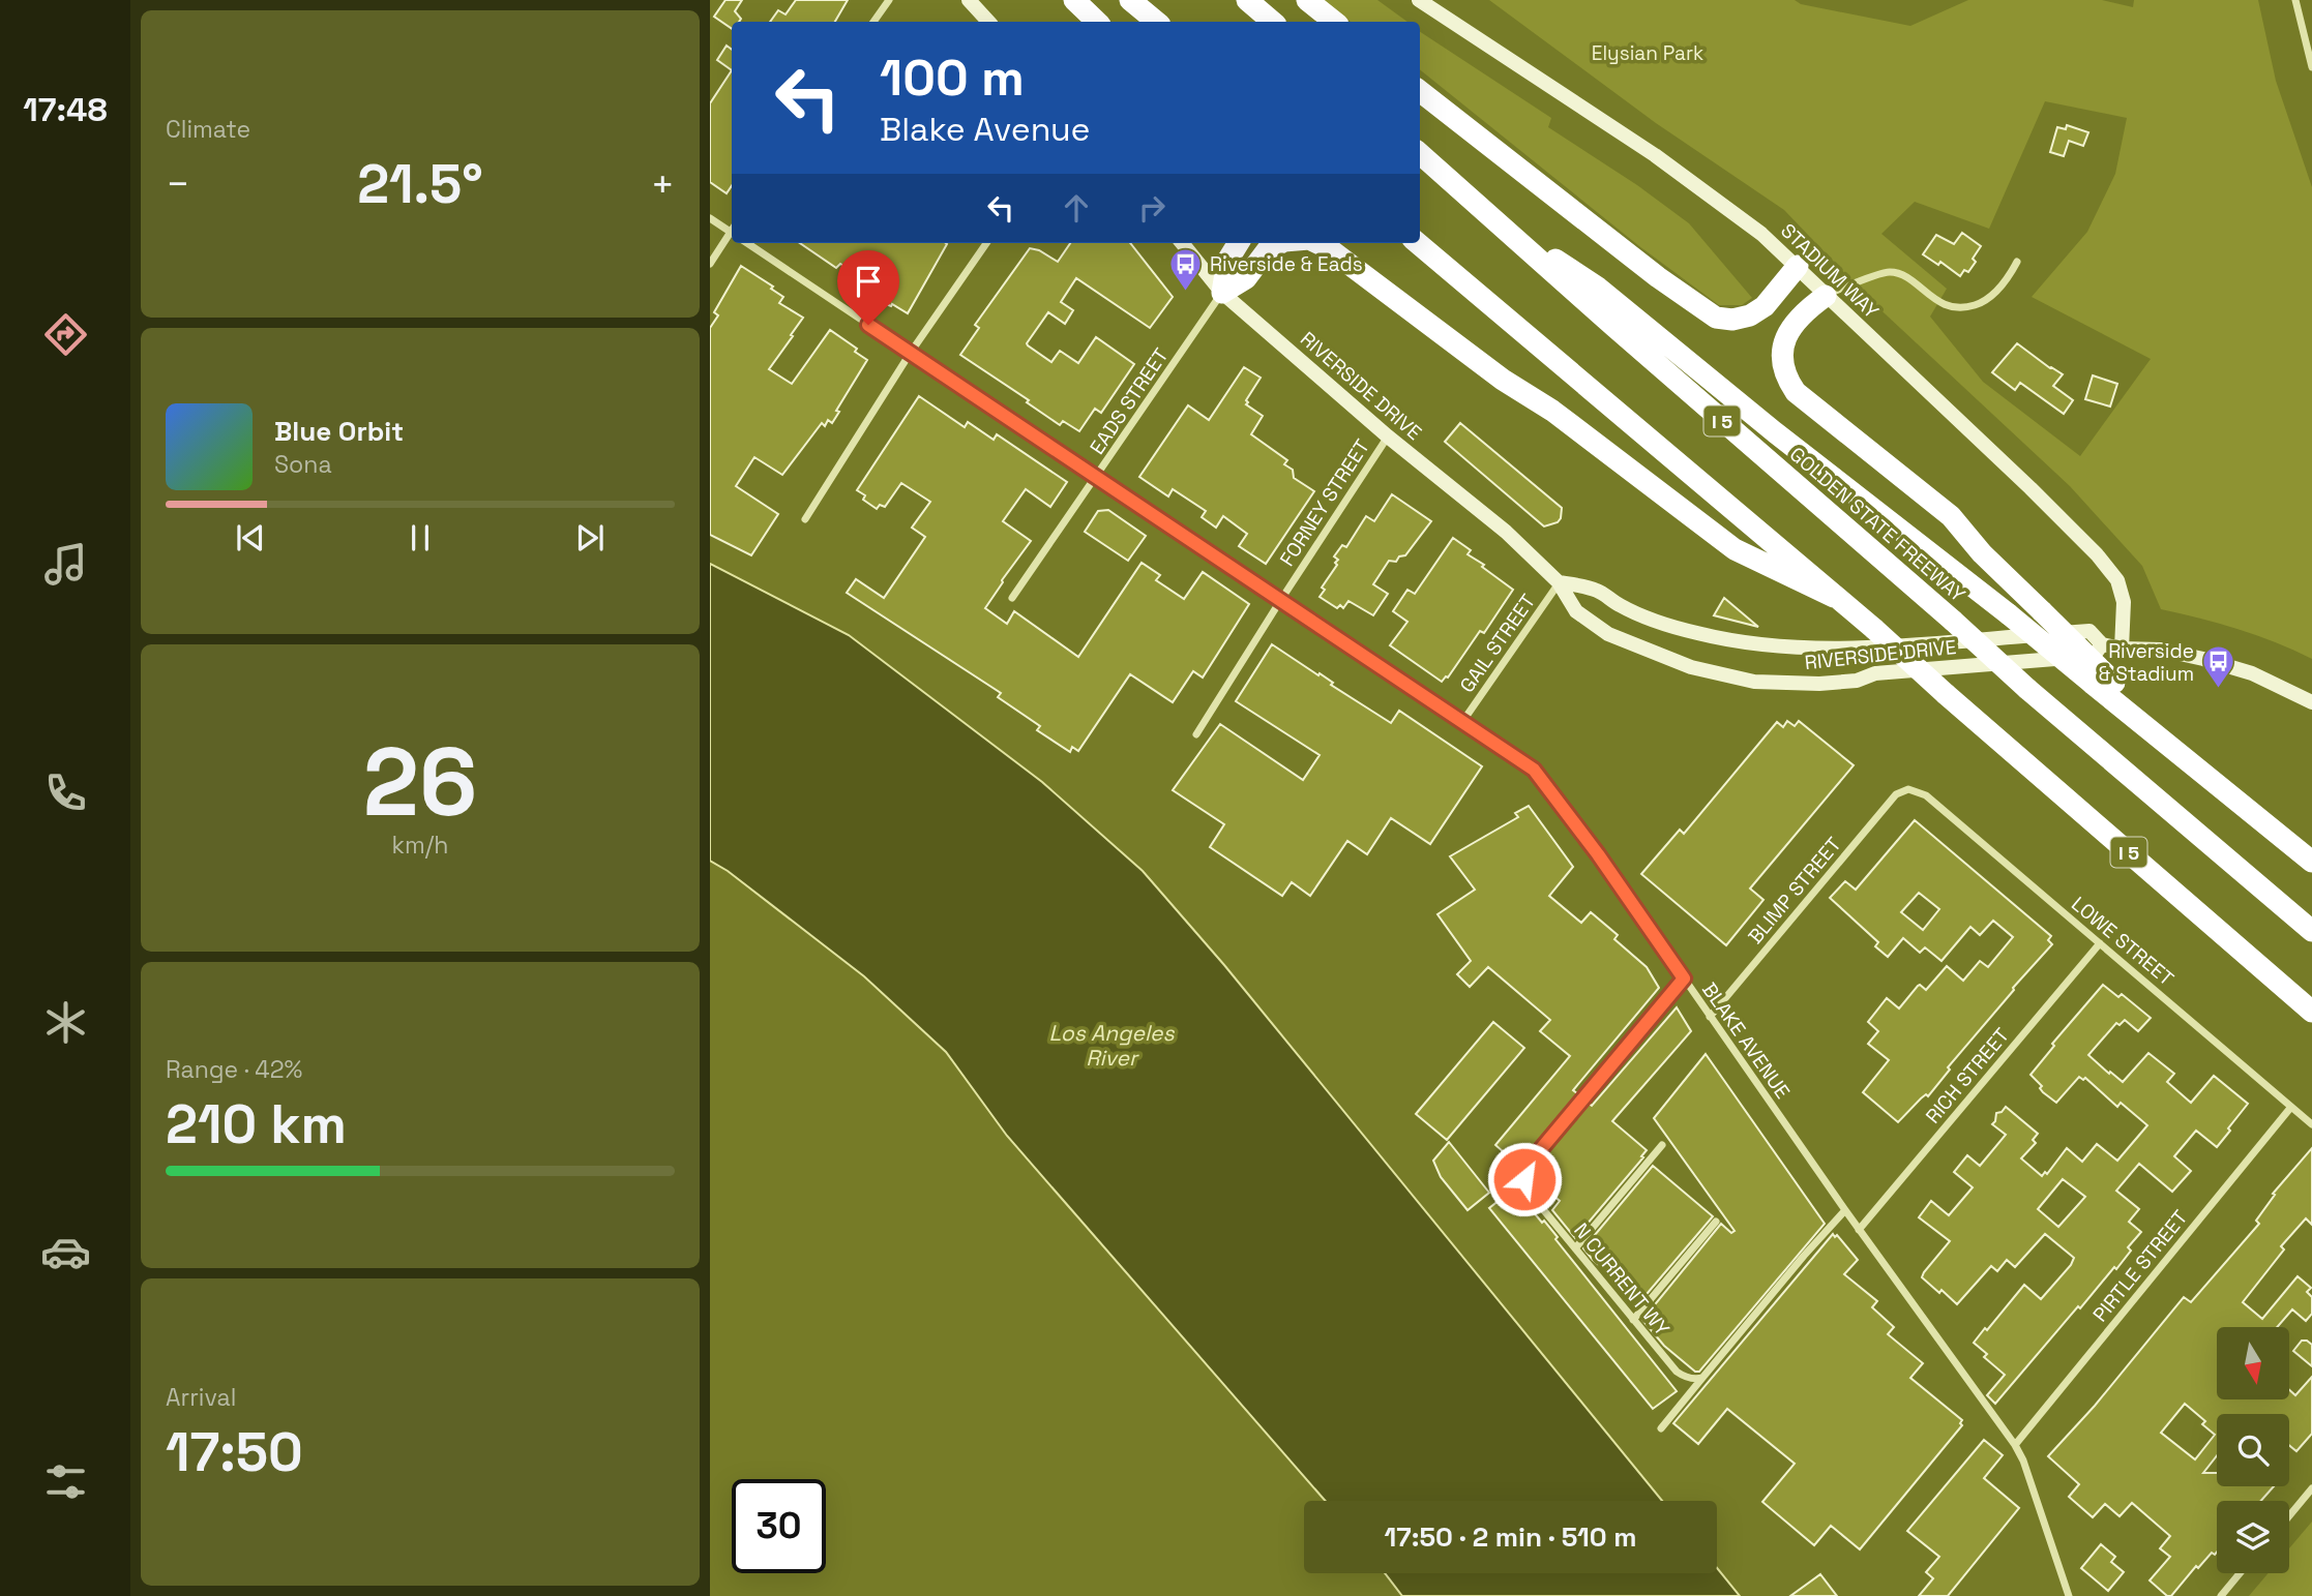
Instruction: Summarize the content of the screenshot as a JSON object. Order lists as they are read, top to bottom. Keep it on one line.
{"streets":{"highway":["I 5","GOLDEN STATE FREEWAY"],"main road":["STADIUM WAY","RIVERSIDE DRIVE"],"street":["EADS STREET","FORNEY STREET","GAIL STREET","BLIMP STREET","LOWE STREET","BLAKE AVENUE","RICH STREET","PIRTLE STREET","N CURRENT WY"]},"crossings":[["STADIUM WAY","RIVERSIDE DRIVE"],["RIVERSIDE DRIVE","EADS STREET"],["RIVERSIDE DRIVE","FORNEY STREET"],["RIVERSIDE DRIVE","GAIL STREET"],["EADS STREET","BLAKE AVENUE"],["FORNEY STREET","BLAKE AVENUE"],["GAIL STREET","BLAKE AVENUE"],["BLIMP STREET","LOWE STREET"],["BLIMP STREET","BLAKE AVENUE"],["LOWE STREET","RICH STREET"],["LOWE STREET","PIRTLE STREET"],["BLAKE AVENUE","RICH STREET"],["BLAKE AVENUE","PIRTLE STREET"],["BLAKE AVENUE","N CURRENT WY"]],"water":["Los Angeles River"],"parks":["Elysian Park"],"places":{"bus stop":["Riverside & Eads","Riverside & Stadium"]},"north":"bottom","page":{"tabs":"17:48","tile":["Climate",["26","km/h"],["Range · 42%","210 km"],["Arrival","17:50"]],"turn":["100 m","Blake Avenue"],"heat":["−","21.5°","+"],"song":["Blue Orbit","Sona"],"limit":"30","trip":"17:50 · 2 min · 510 m"}}
